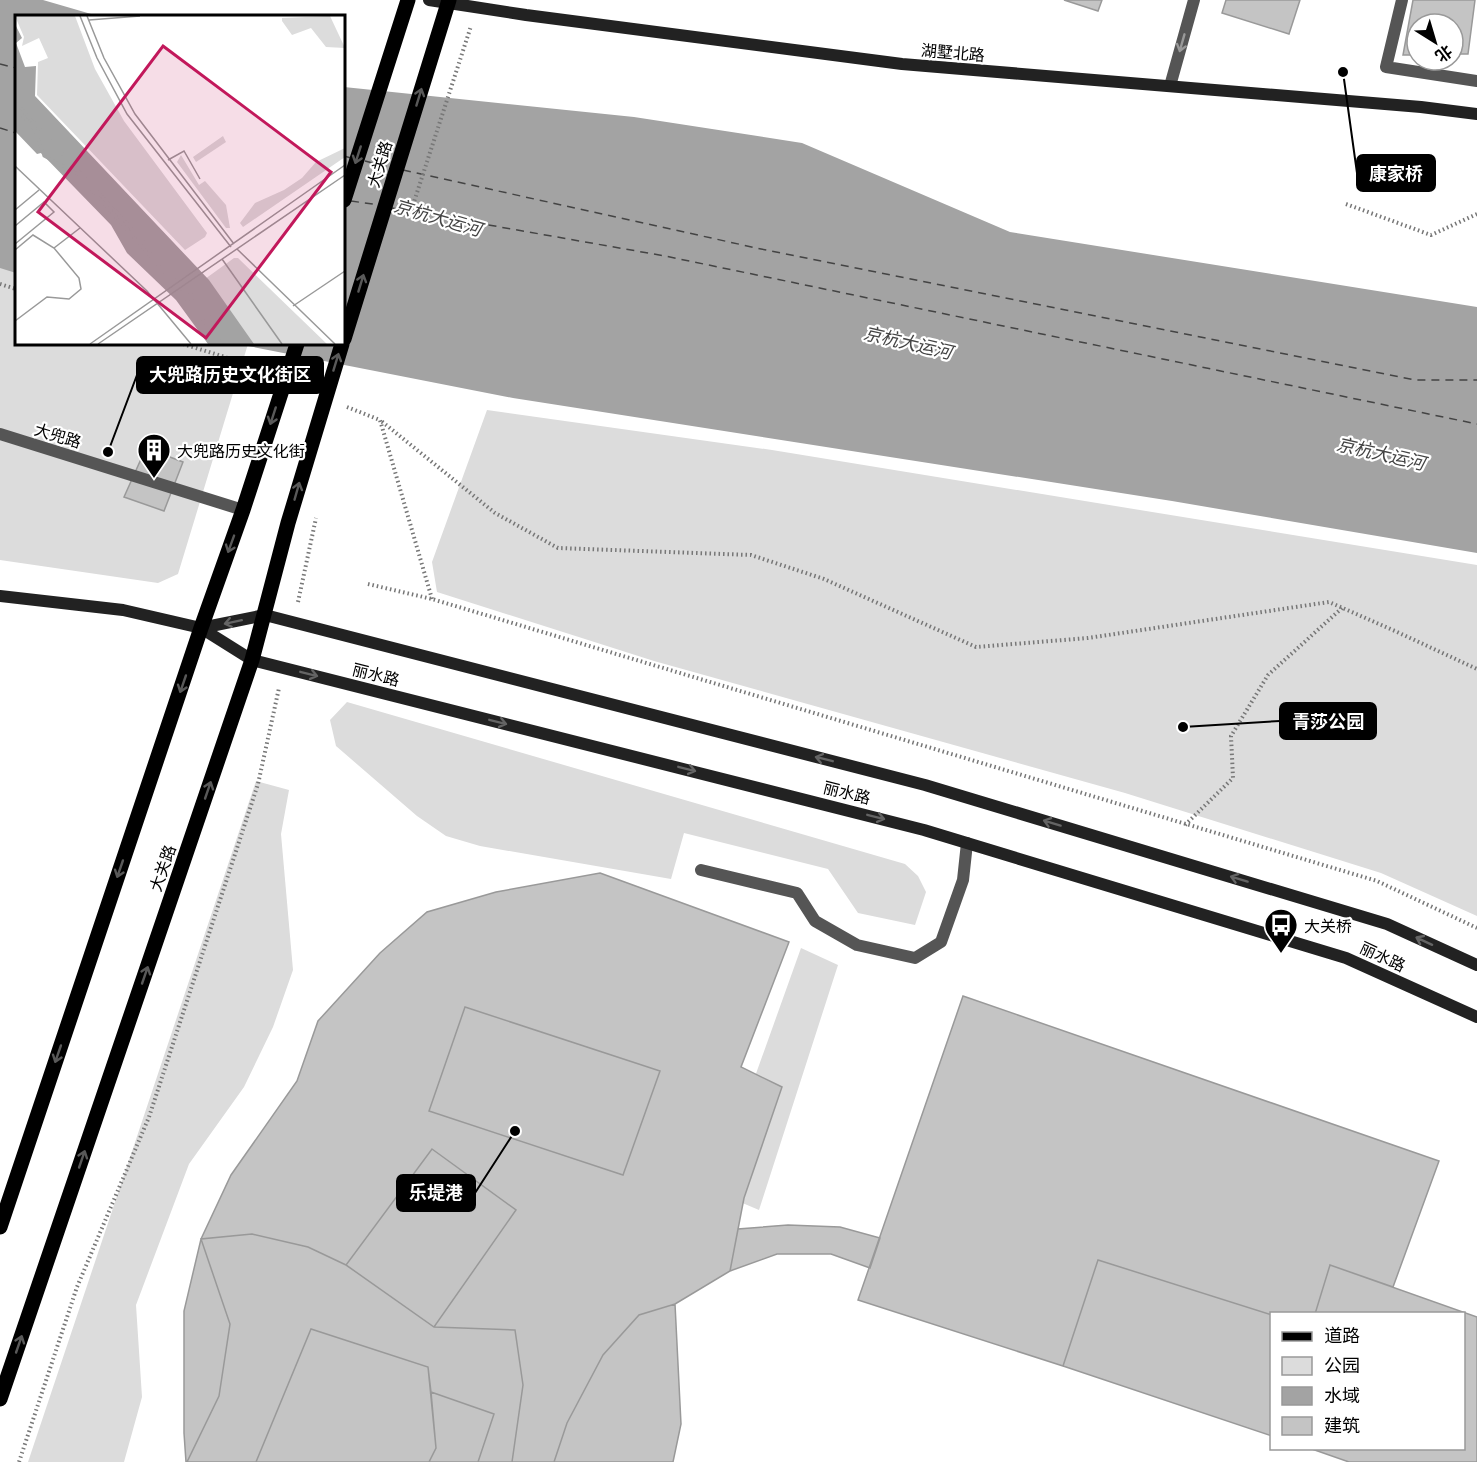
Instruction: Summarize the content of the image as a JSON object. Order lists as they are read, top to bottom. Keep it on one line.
{"streets":{"main road":["湖墅北路","大关路","丽水路"],"street":["大兜路"]},"crossings":[["大关路","丽水路"]],"water":["京杭大运河"],"places":{"other":["康家桥","大兜路历史文化街区","青莎公园","乐堤港"],"building":["大兜路历史文化街"],"bus stop":["大关桥"]},"legend":["道路","公园","水域","建筑"],"north":"bottom right"}
